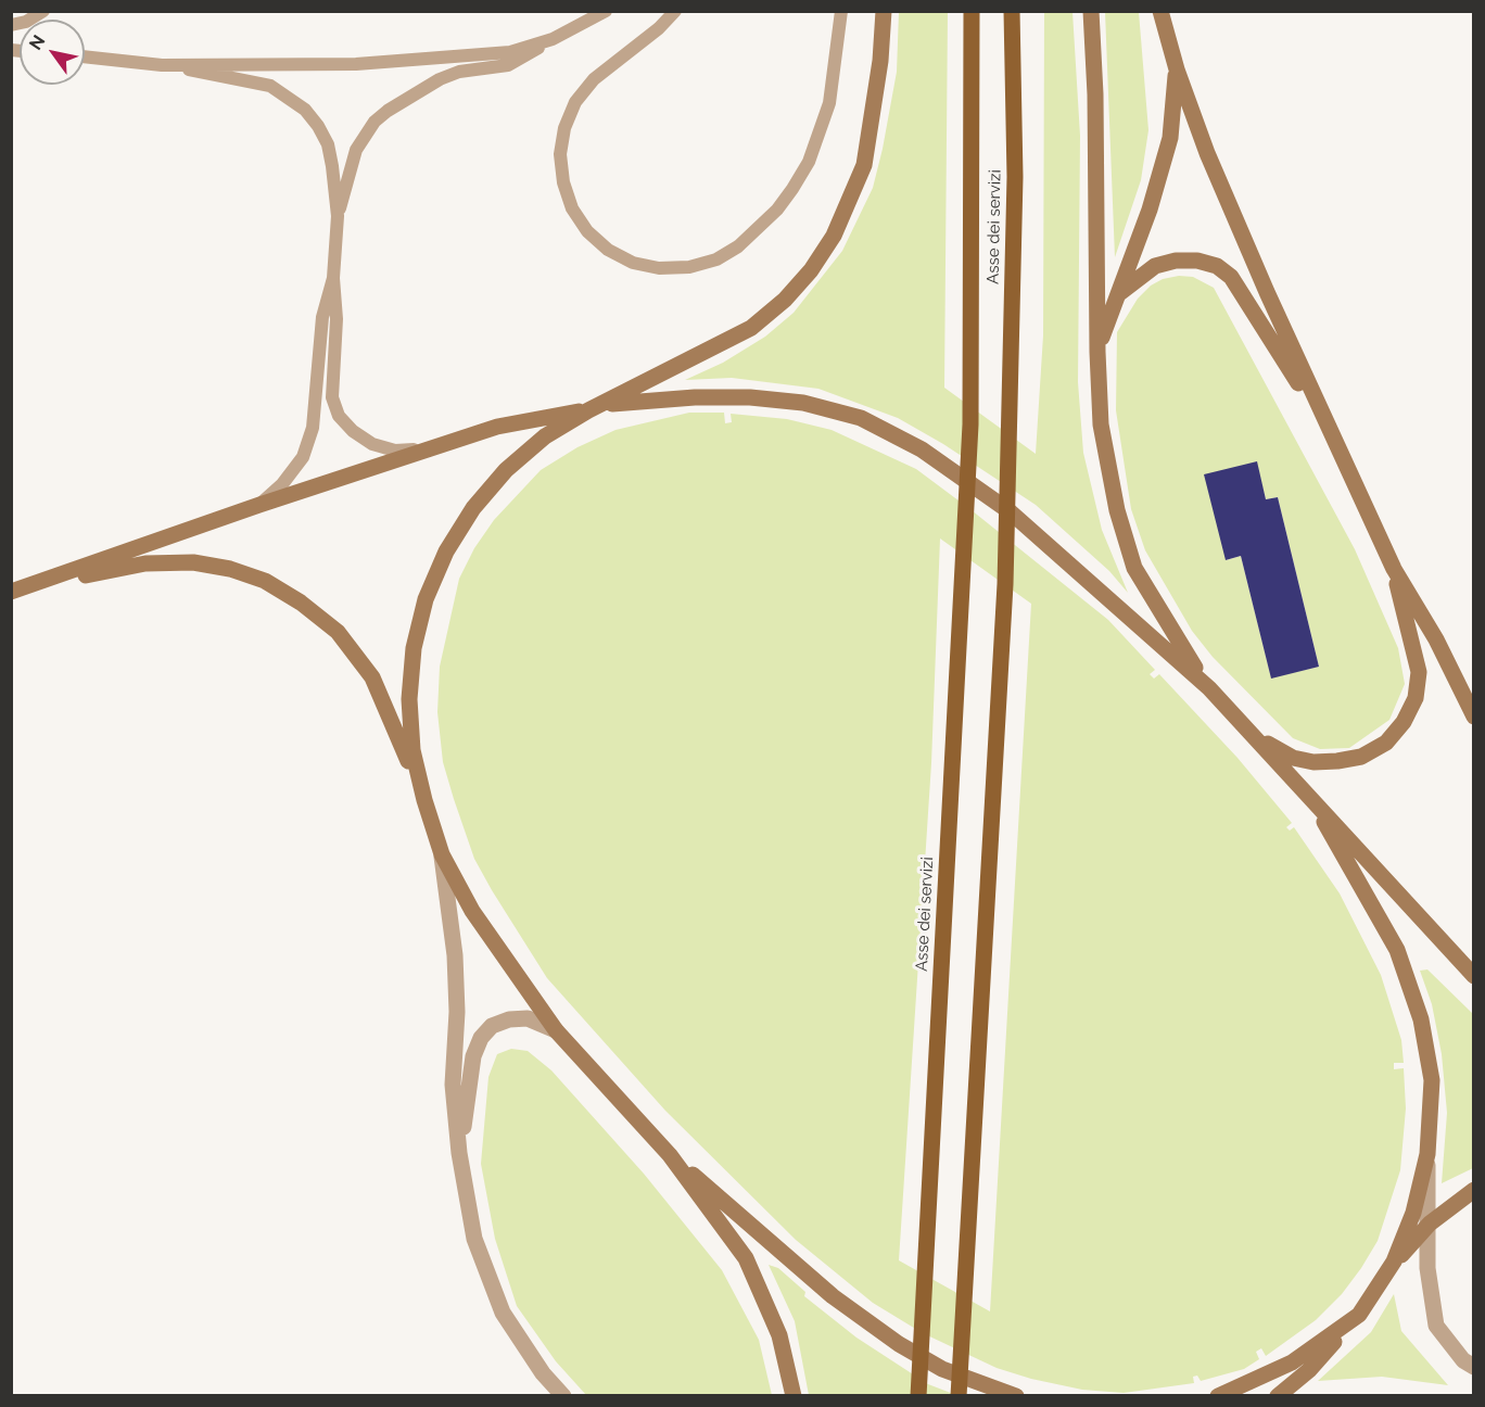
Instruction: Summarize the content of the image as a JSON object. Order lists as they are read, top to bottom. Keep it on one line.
{"streets":{"main road":["Asse dei servizi"]},"north":"top left"}
